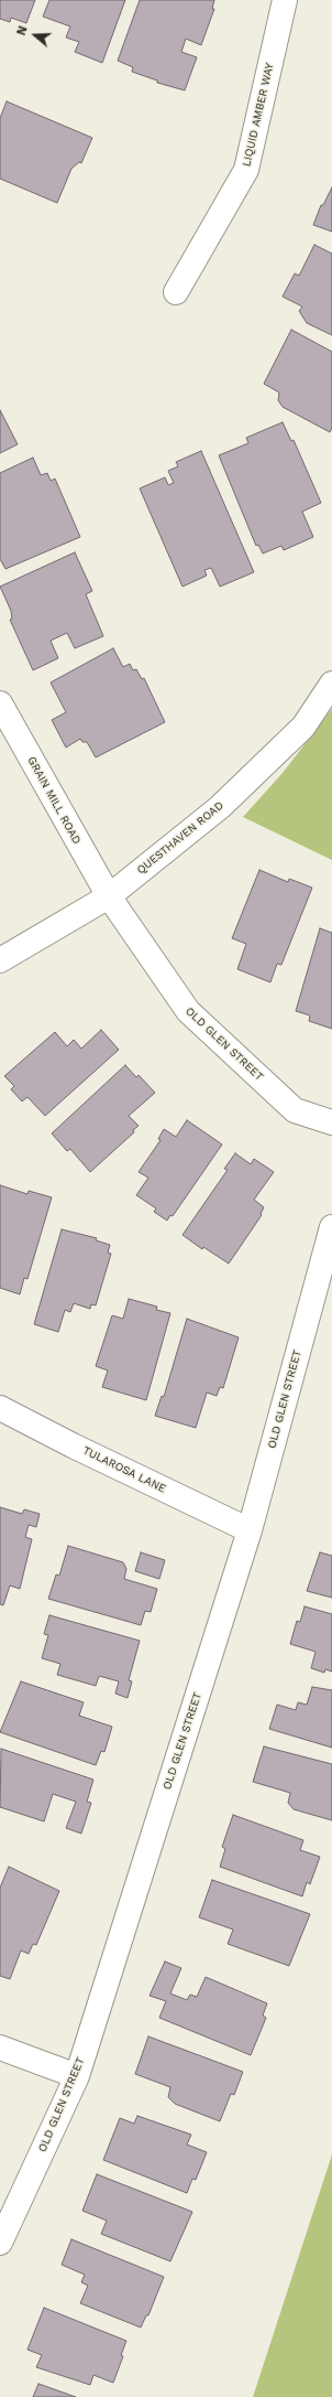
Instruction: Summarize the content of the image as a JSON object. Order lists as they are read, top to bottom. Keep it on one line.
{"streets":{"street":["LIQUID AMBER WAY","GRAIN MILL ROAD","QUESTHAVEN ROAD","OLD GLEN STREET","TULAROSA LANE"]},"crossings":[["GRAIN MILL ROAD","QUESTHAVEN ROAD"],["GRAIN MILL ROAD","OLD GLEN STREET"],["QUESTHAVEN ROAD","OLD GLEN STREET"],["OLD GLEN STREET","TULAROSA LANE"]],"north":"left"}
